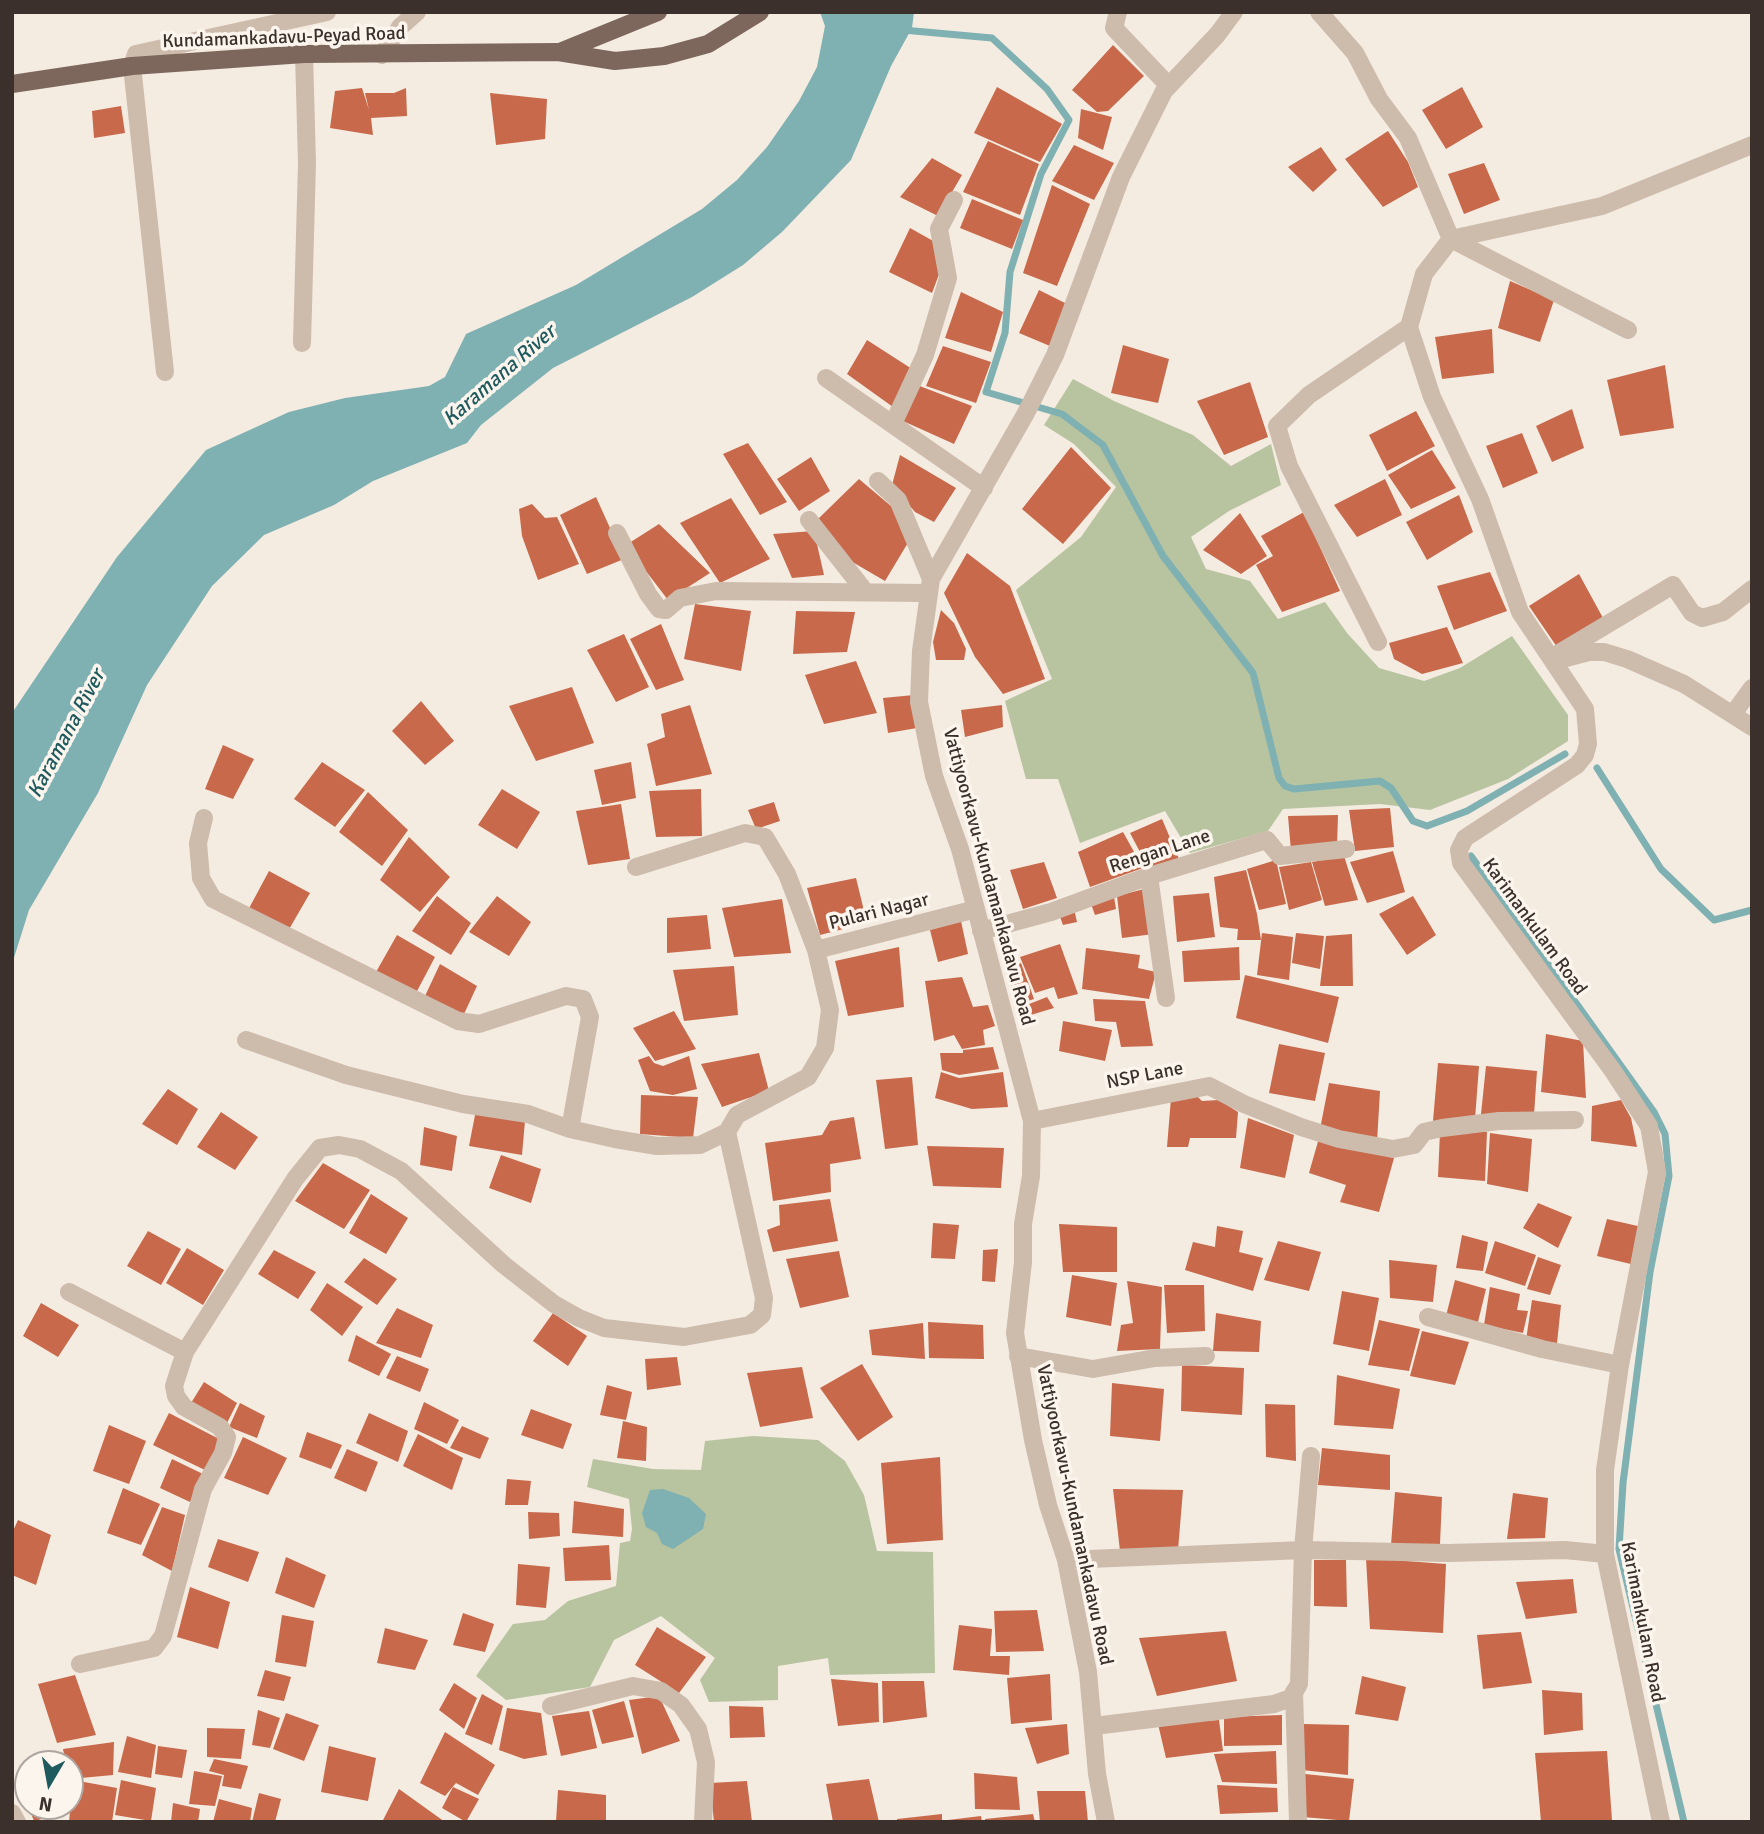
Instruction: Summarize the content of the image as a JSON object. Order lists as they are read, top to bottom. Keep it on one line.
{"streets":{"main road":["Kundamankadavu-Peyad Road"],"street":["Rengan Lane","Vattiyoorkavu-Kundamankadavu Road","Pulari Nagar","Karimankulam Road","NSP Lane"]},"crossings":[["Rengan Lane","Vattiyoorkavu-Kundamankadavu Road"],["Vattiyoorkavu-Kundamankadavu Road","Pulari Nagar"],["Vattiyoorkavu-Kundamankadavu Road","NSP Lane"]],"water":["Karamana River"],"north":"bottom"}
